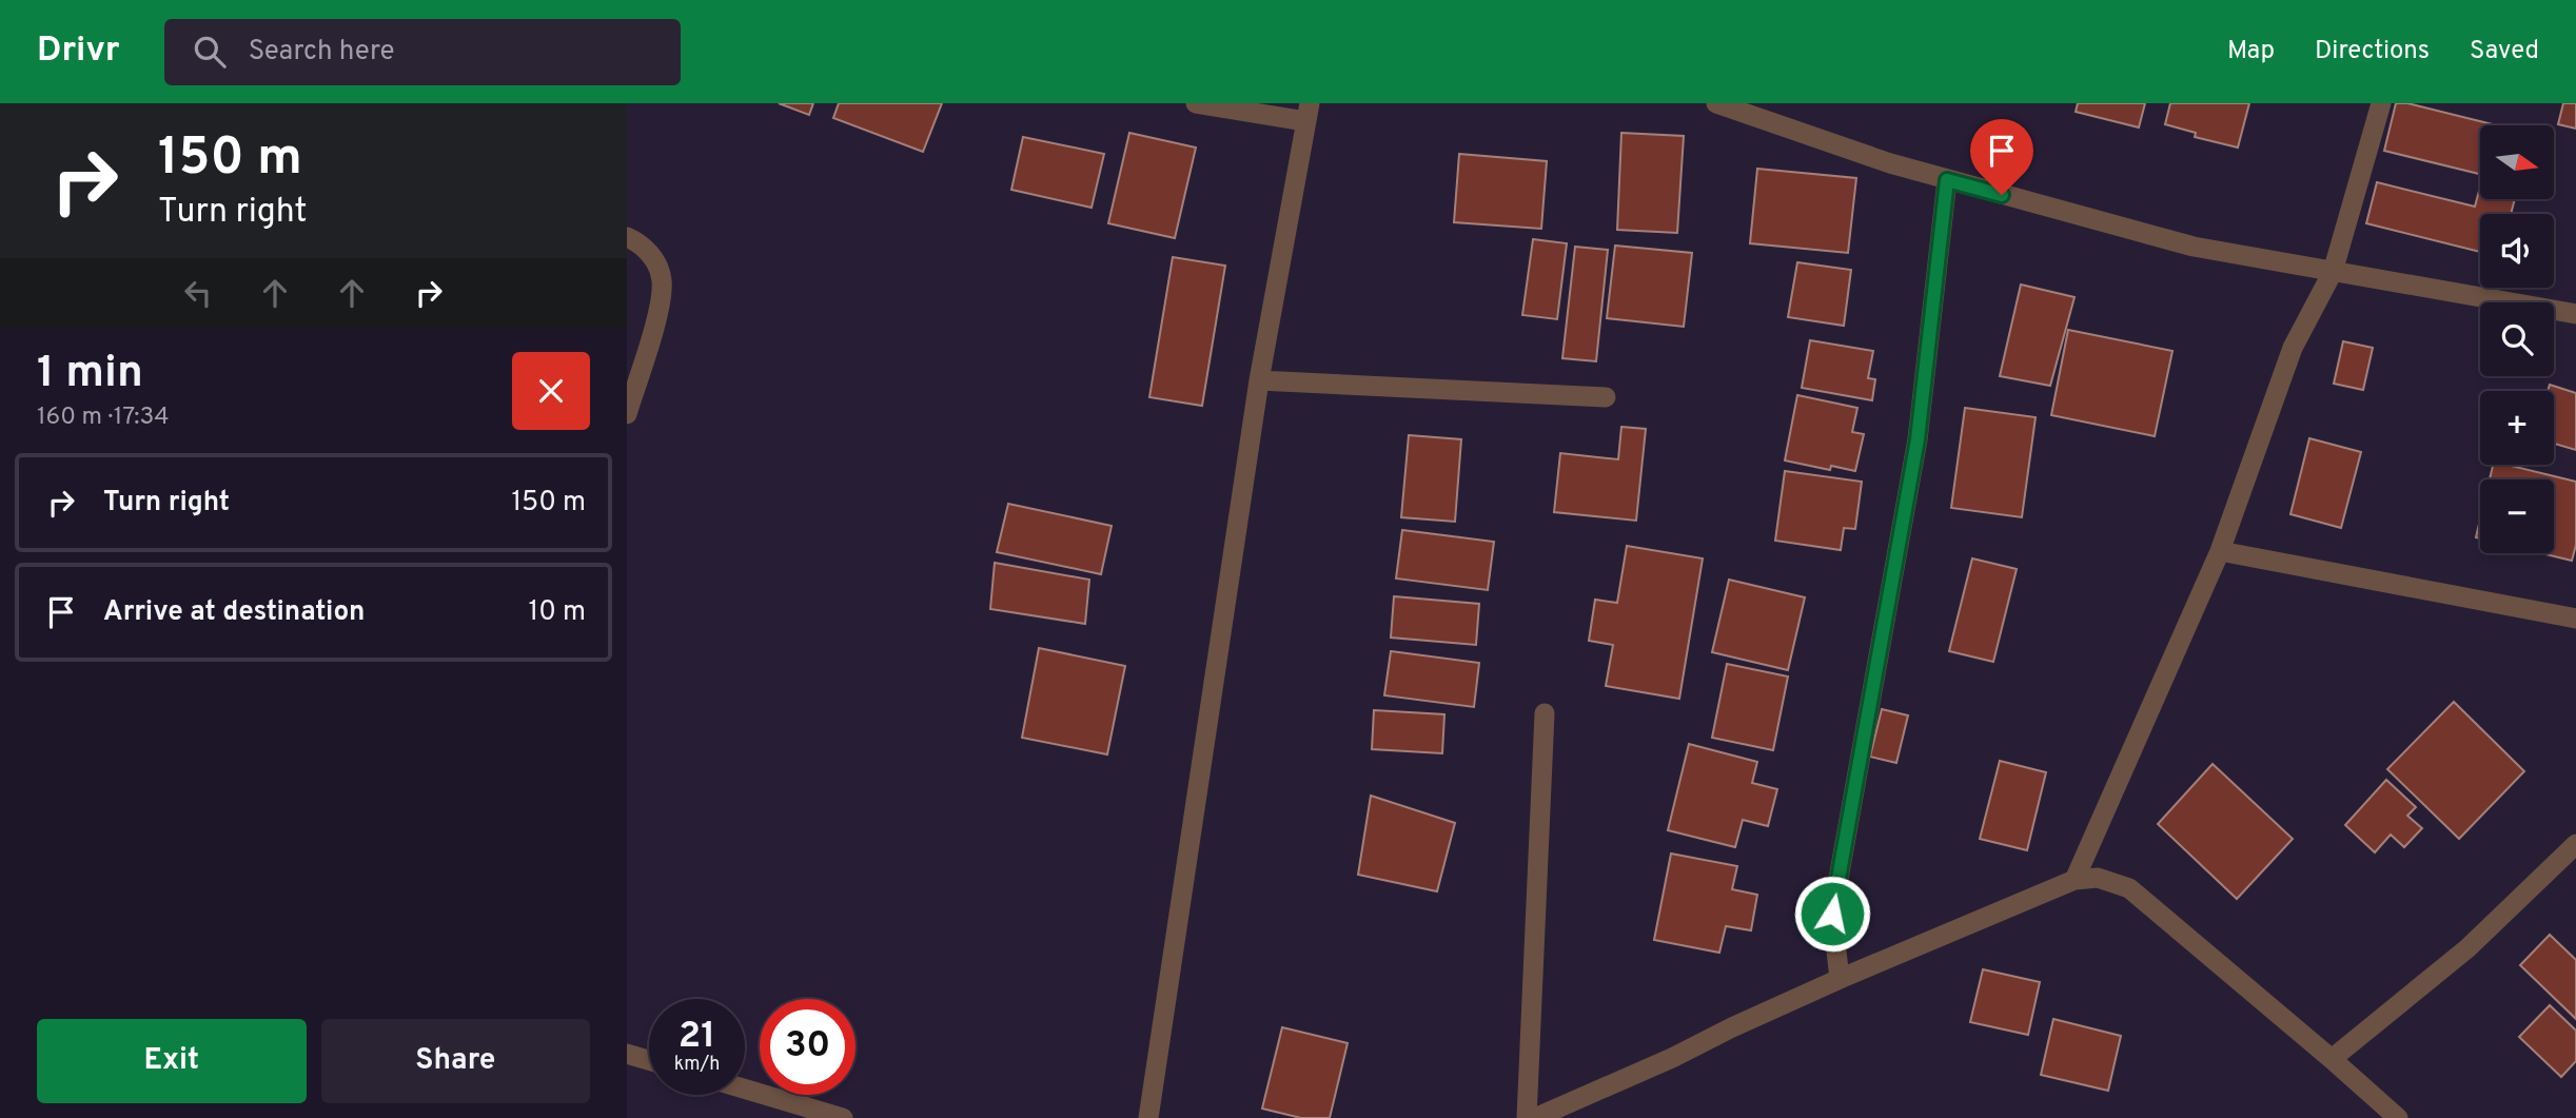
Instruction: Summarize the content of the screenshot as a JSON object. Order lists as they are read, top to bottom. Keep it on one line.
{"north":"right","page":{"header":"Drivr","search":"Search here","nav":["Map","Directions","Saved"],"turn":["150 m","Turn right"],"map_buttons":["+","−"],"heading":["1 min","160 m · 17:34"],"list":[{"name":"Turn right","value":"150 m"},{"name":"Arrive at destination","value":"10 m"}],"speed":"21 km/h","limit":"30","buttons":["Exit","Share"]}}
